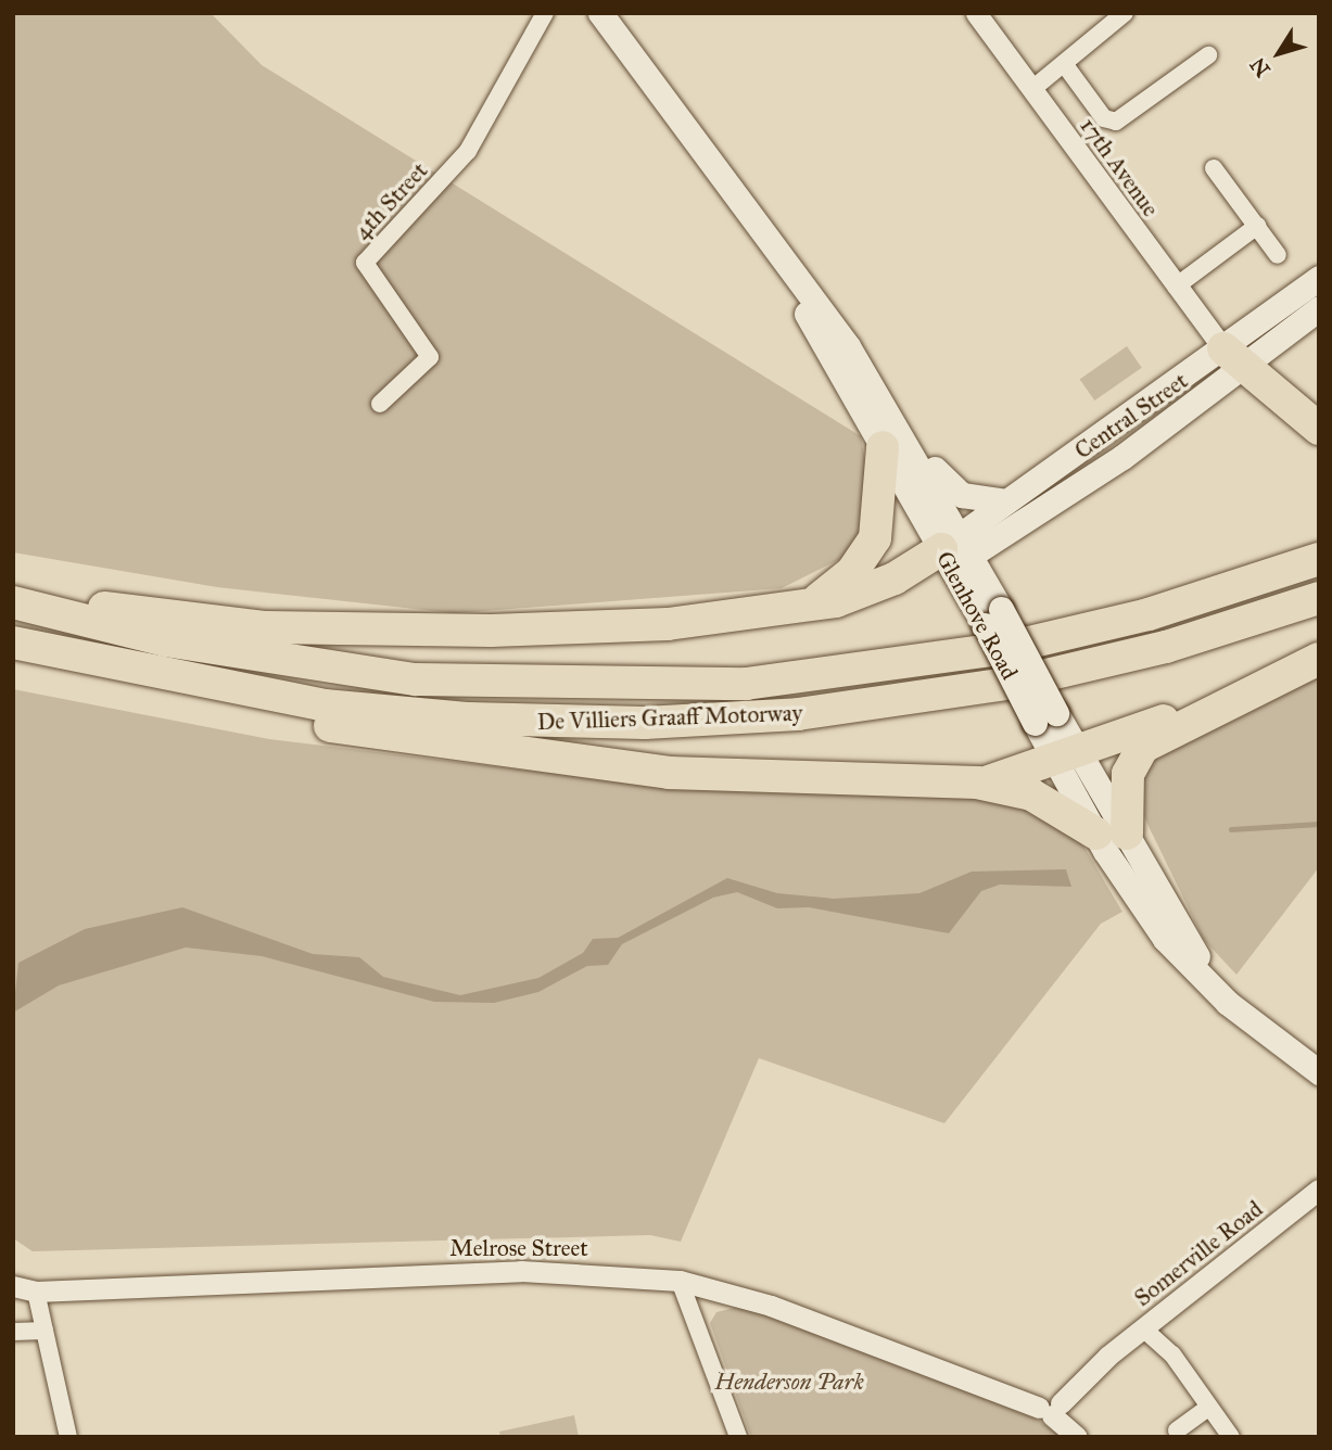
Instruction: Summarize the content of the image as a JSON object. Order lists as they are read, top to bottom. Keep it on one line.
{"streets":{"highway":["De Villiers Graaff Motorway"],"main road":["Central Street","Glenhove Road"],"street":["17th Avenue","4th Street","Melrose Street","Somerville Road"]},"crossings":[["17th Avenue","Central Street"],["Central Street","Glenhove Road"],["Melrose Street","Somerville Road"]],"parks":["Henderson Park"],"north":"bottom left"}
